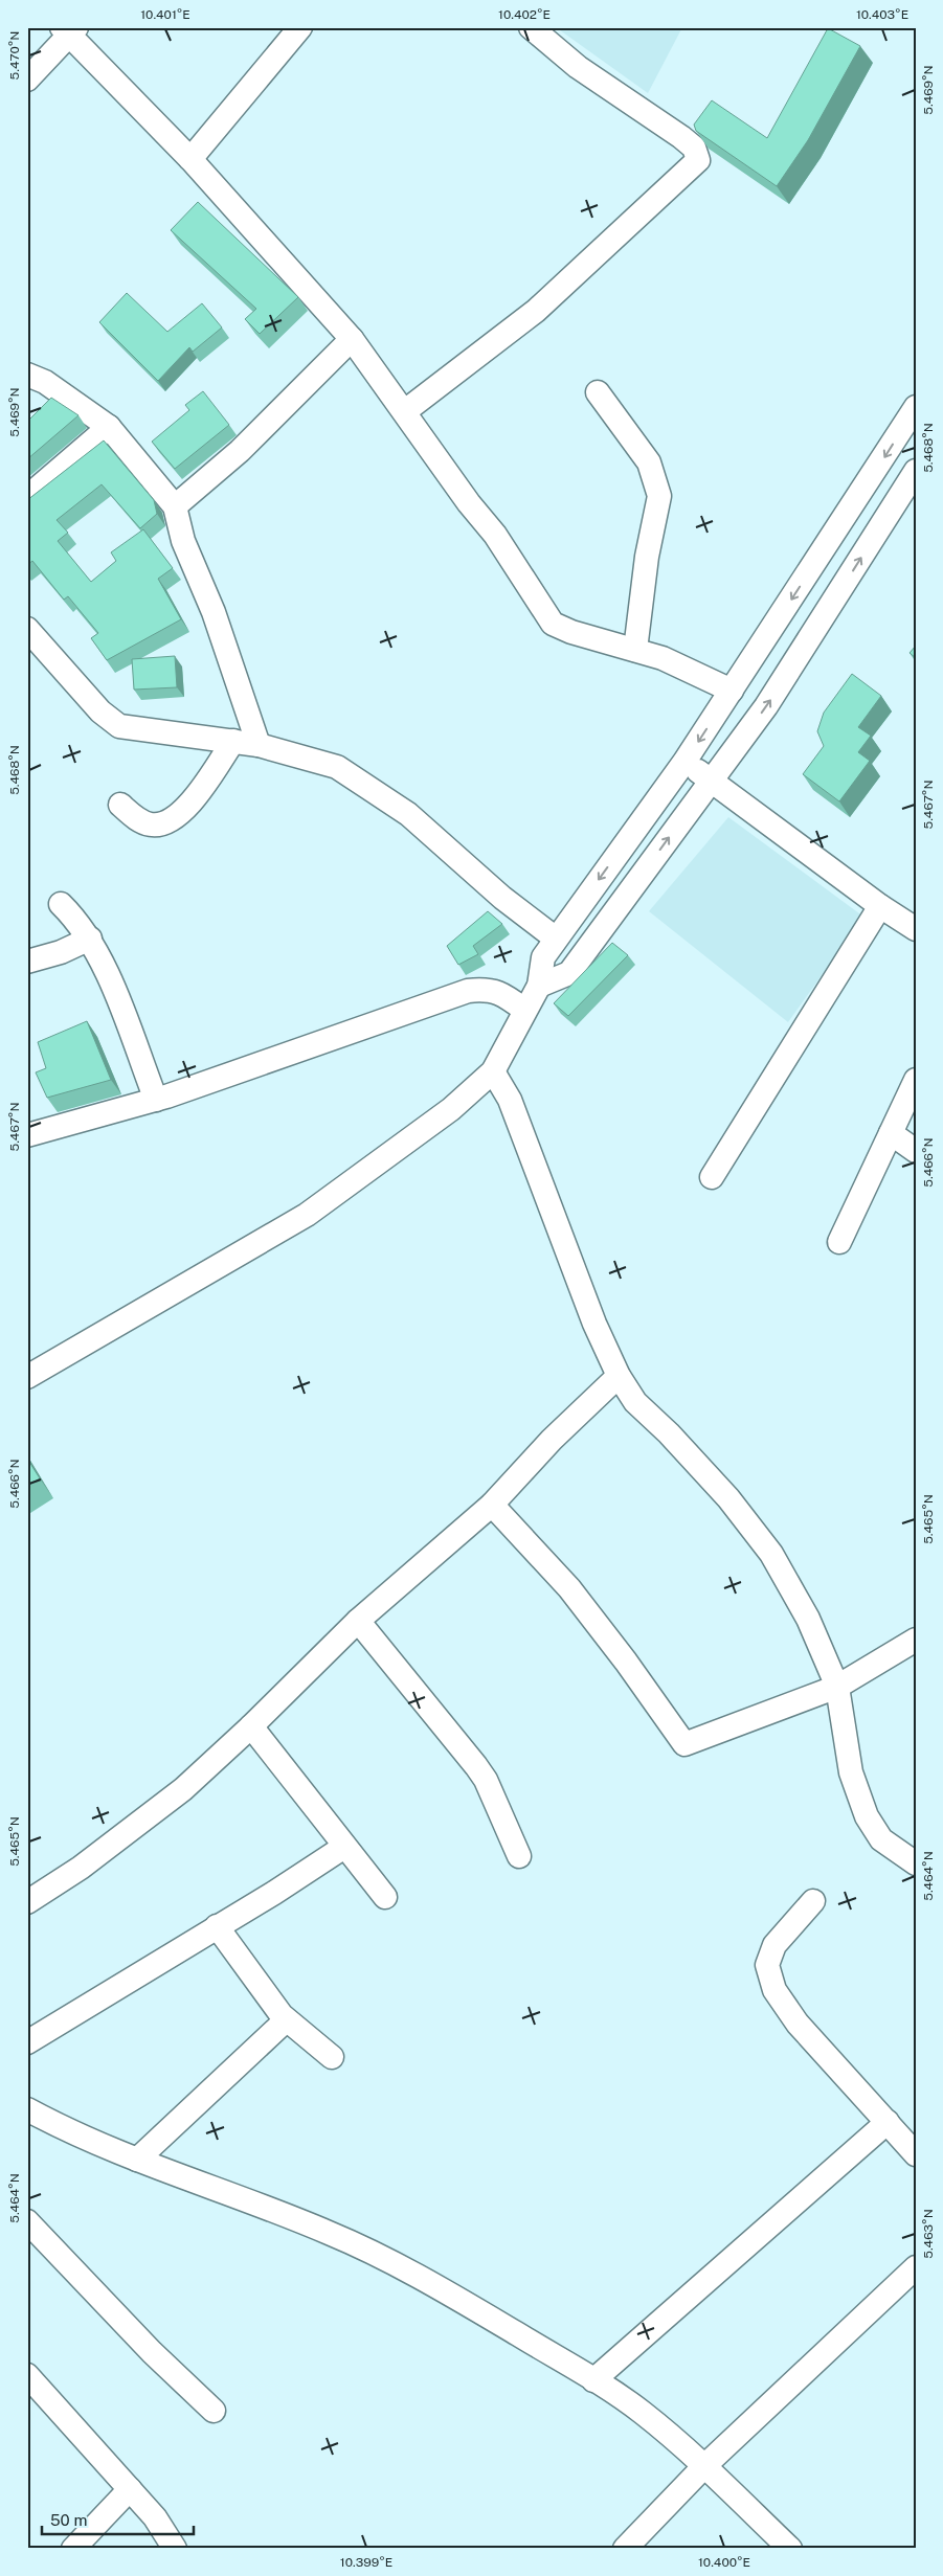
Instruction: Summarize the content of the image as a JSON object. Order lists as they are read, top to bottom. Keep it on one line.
{"scale_bar":"50 m","coordinates":["10.401°E","10.402°E","10.403°E","5.470°N","5.469°N","5.468°N","5.467°N","5.466°N","5.465°N","5.464°N","5.463°N","10.399°E","10.400°E"]}
